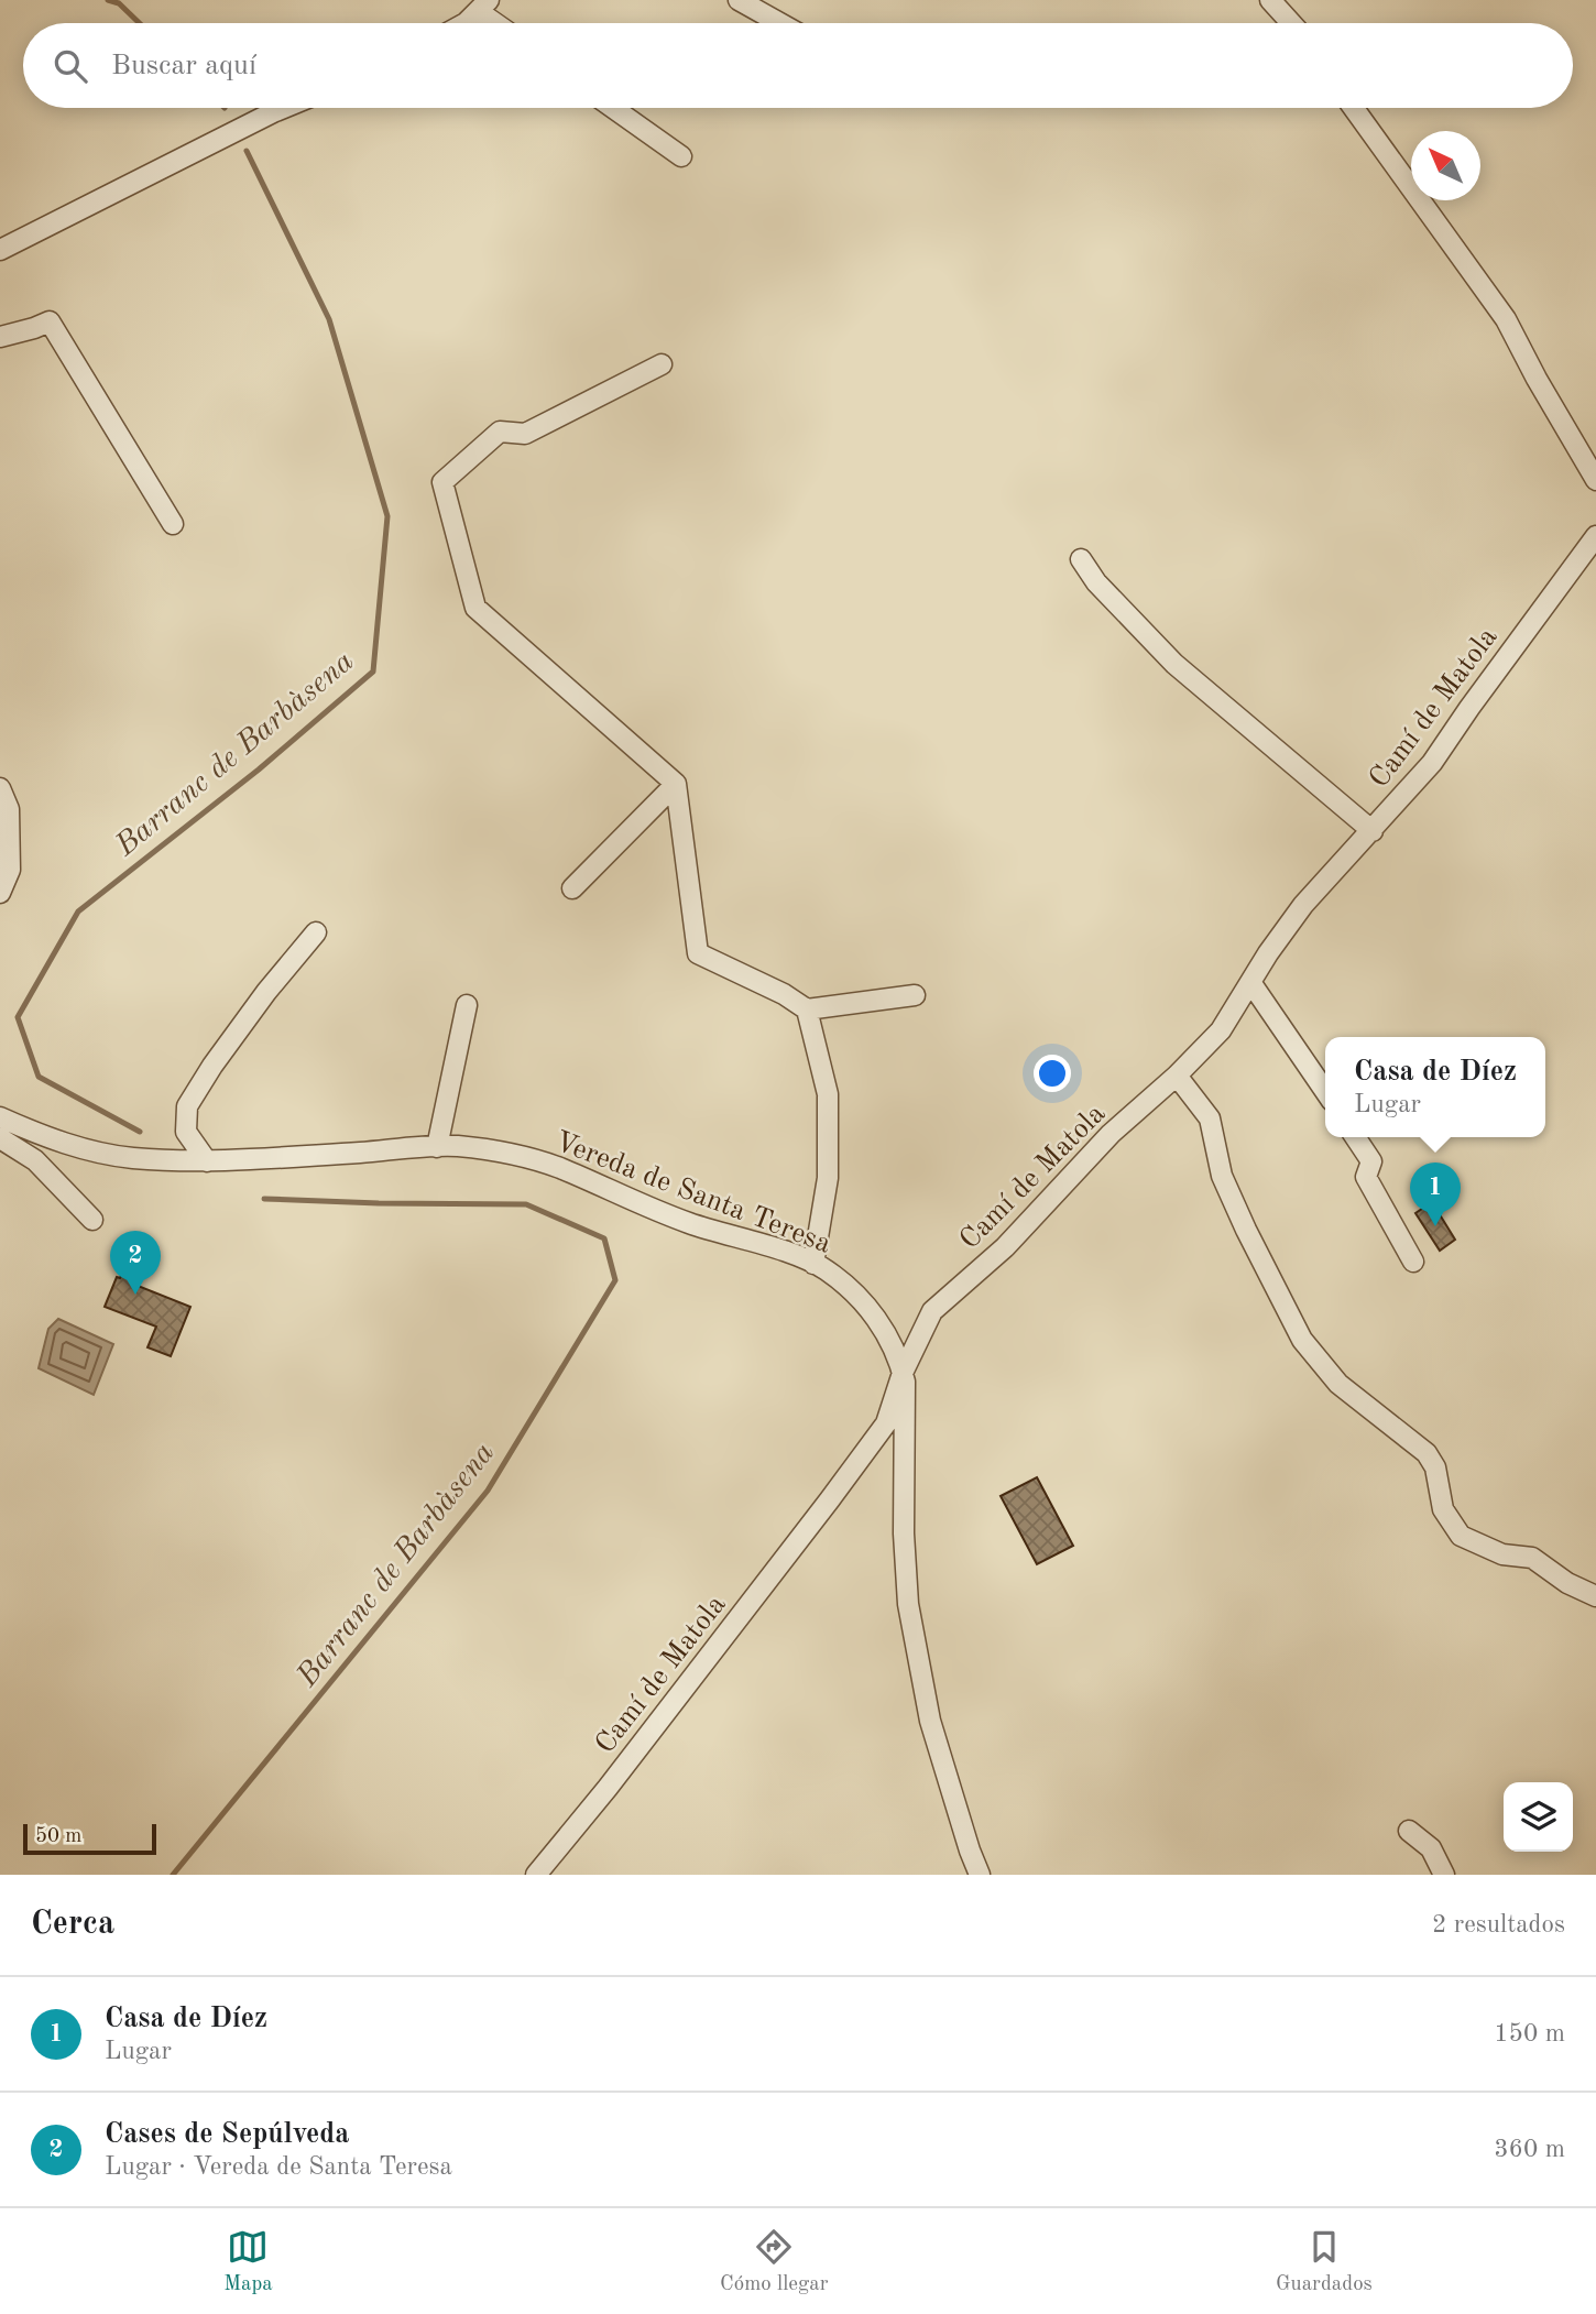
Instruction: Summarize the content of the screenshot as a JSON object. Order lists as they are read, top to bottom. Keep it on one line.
{"streets":{"street":["Camí de Matola","Vereda de Santa Teresa"]},"crossings":[["Camí de Matola","Vereda de Santa Teresa"]],"water":["Barranc de Barbàsena"],"scale_bar":"50 m","north":"top left","page":{"search":"Buscar aquí","popup":["Casa de Díez","Lugar"],"pins":["1","2"],"scale":"50 m","heading":["Cerca","2 resultados"],"list":[{"mark":"1","name":"Casa de Díez","note":"Lugar","value":"150 m"},{"mark":"2","name":"Cases de Sepúlveda","note":"Lugar · Vereda de Santa Teresa","value":"360 m"}],"nav":["Mapa","Cómo llegar","Guardados"]}}
